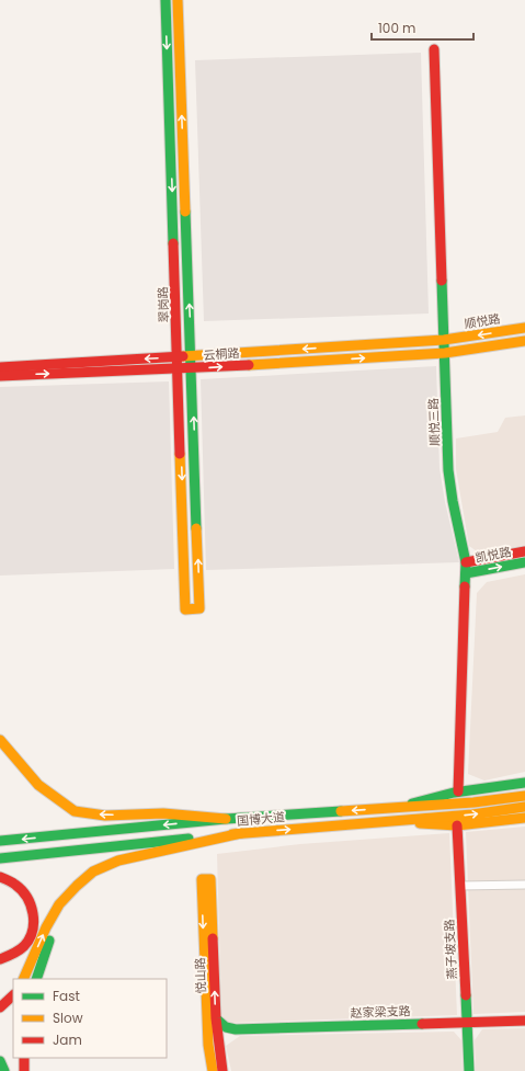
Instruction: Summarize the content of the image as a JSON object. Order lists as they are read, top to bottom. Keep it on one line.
{"streets":{"main road":["翠岗路","顺悦路","云桐路","顺悦三路","凯悦路","国博大道","燕子坡支路","悦山路","赵家梁支路"]},"crossings":[["翠岗路","云桐路"],["顺悦路","云桐路"],["顺悦路","顺悦三路"],["云桐路","顺悦三路"],["顺悦三路","凯悦路"],["燕子坡支路","赵家梁支路"]],"legend":["Fast","Slow","Jam"],"scale_bar":"100 m"}
